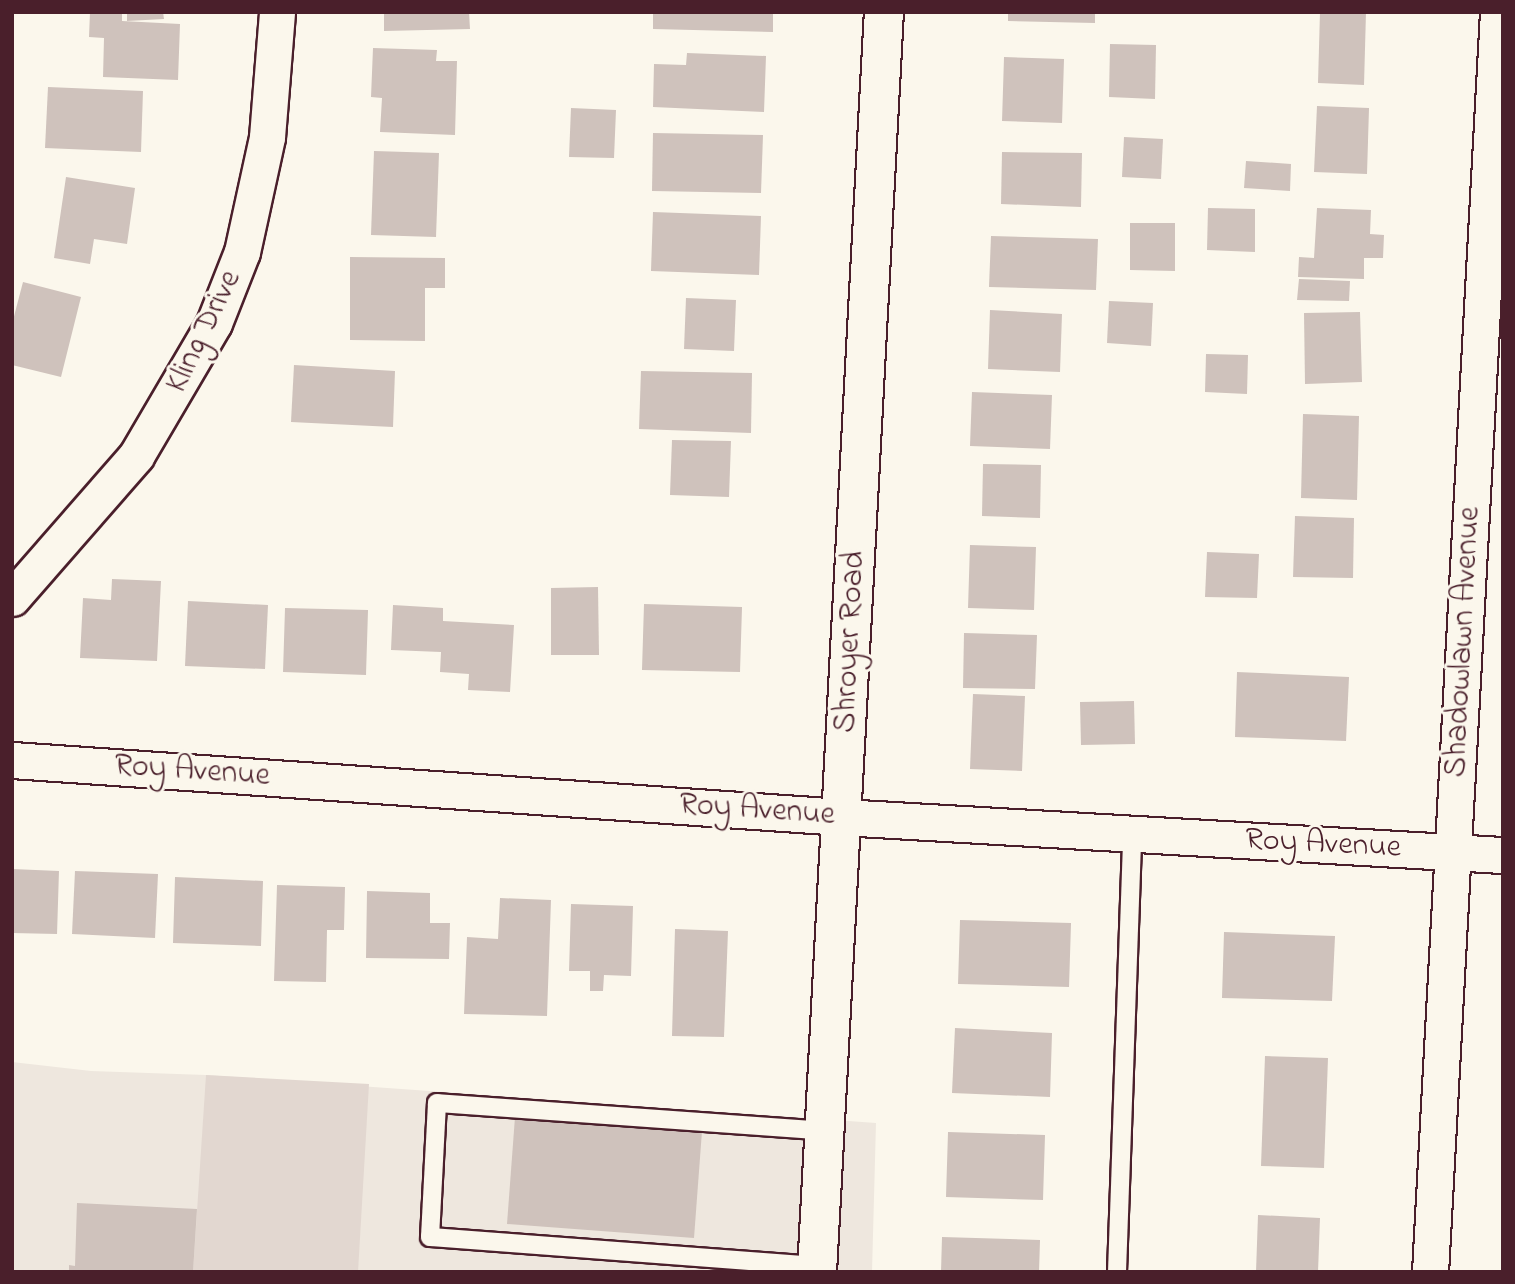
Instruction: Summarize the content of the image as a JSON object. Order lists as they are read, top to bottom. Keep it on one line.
{"streets":{"main road":["Shroyer Road"],"street":["Kling Drive","Shadowlawn Avenue","Roy Avenue"]},"crossings":[["Shroyer Road","Roy Avenue"],["Shadowlawn Avenue","Roy Avenue"]]}
